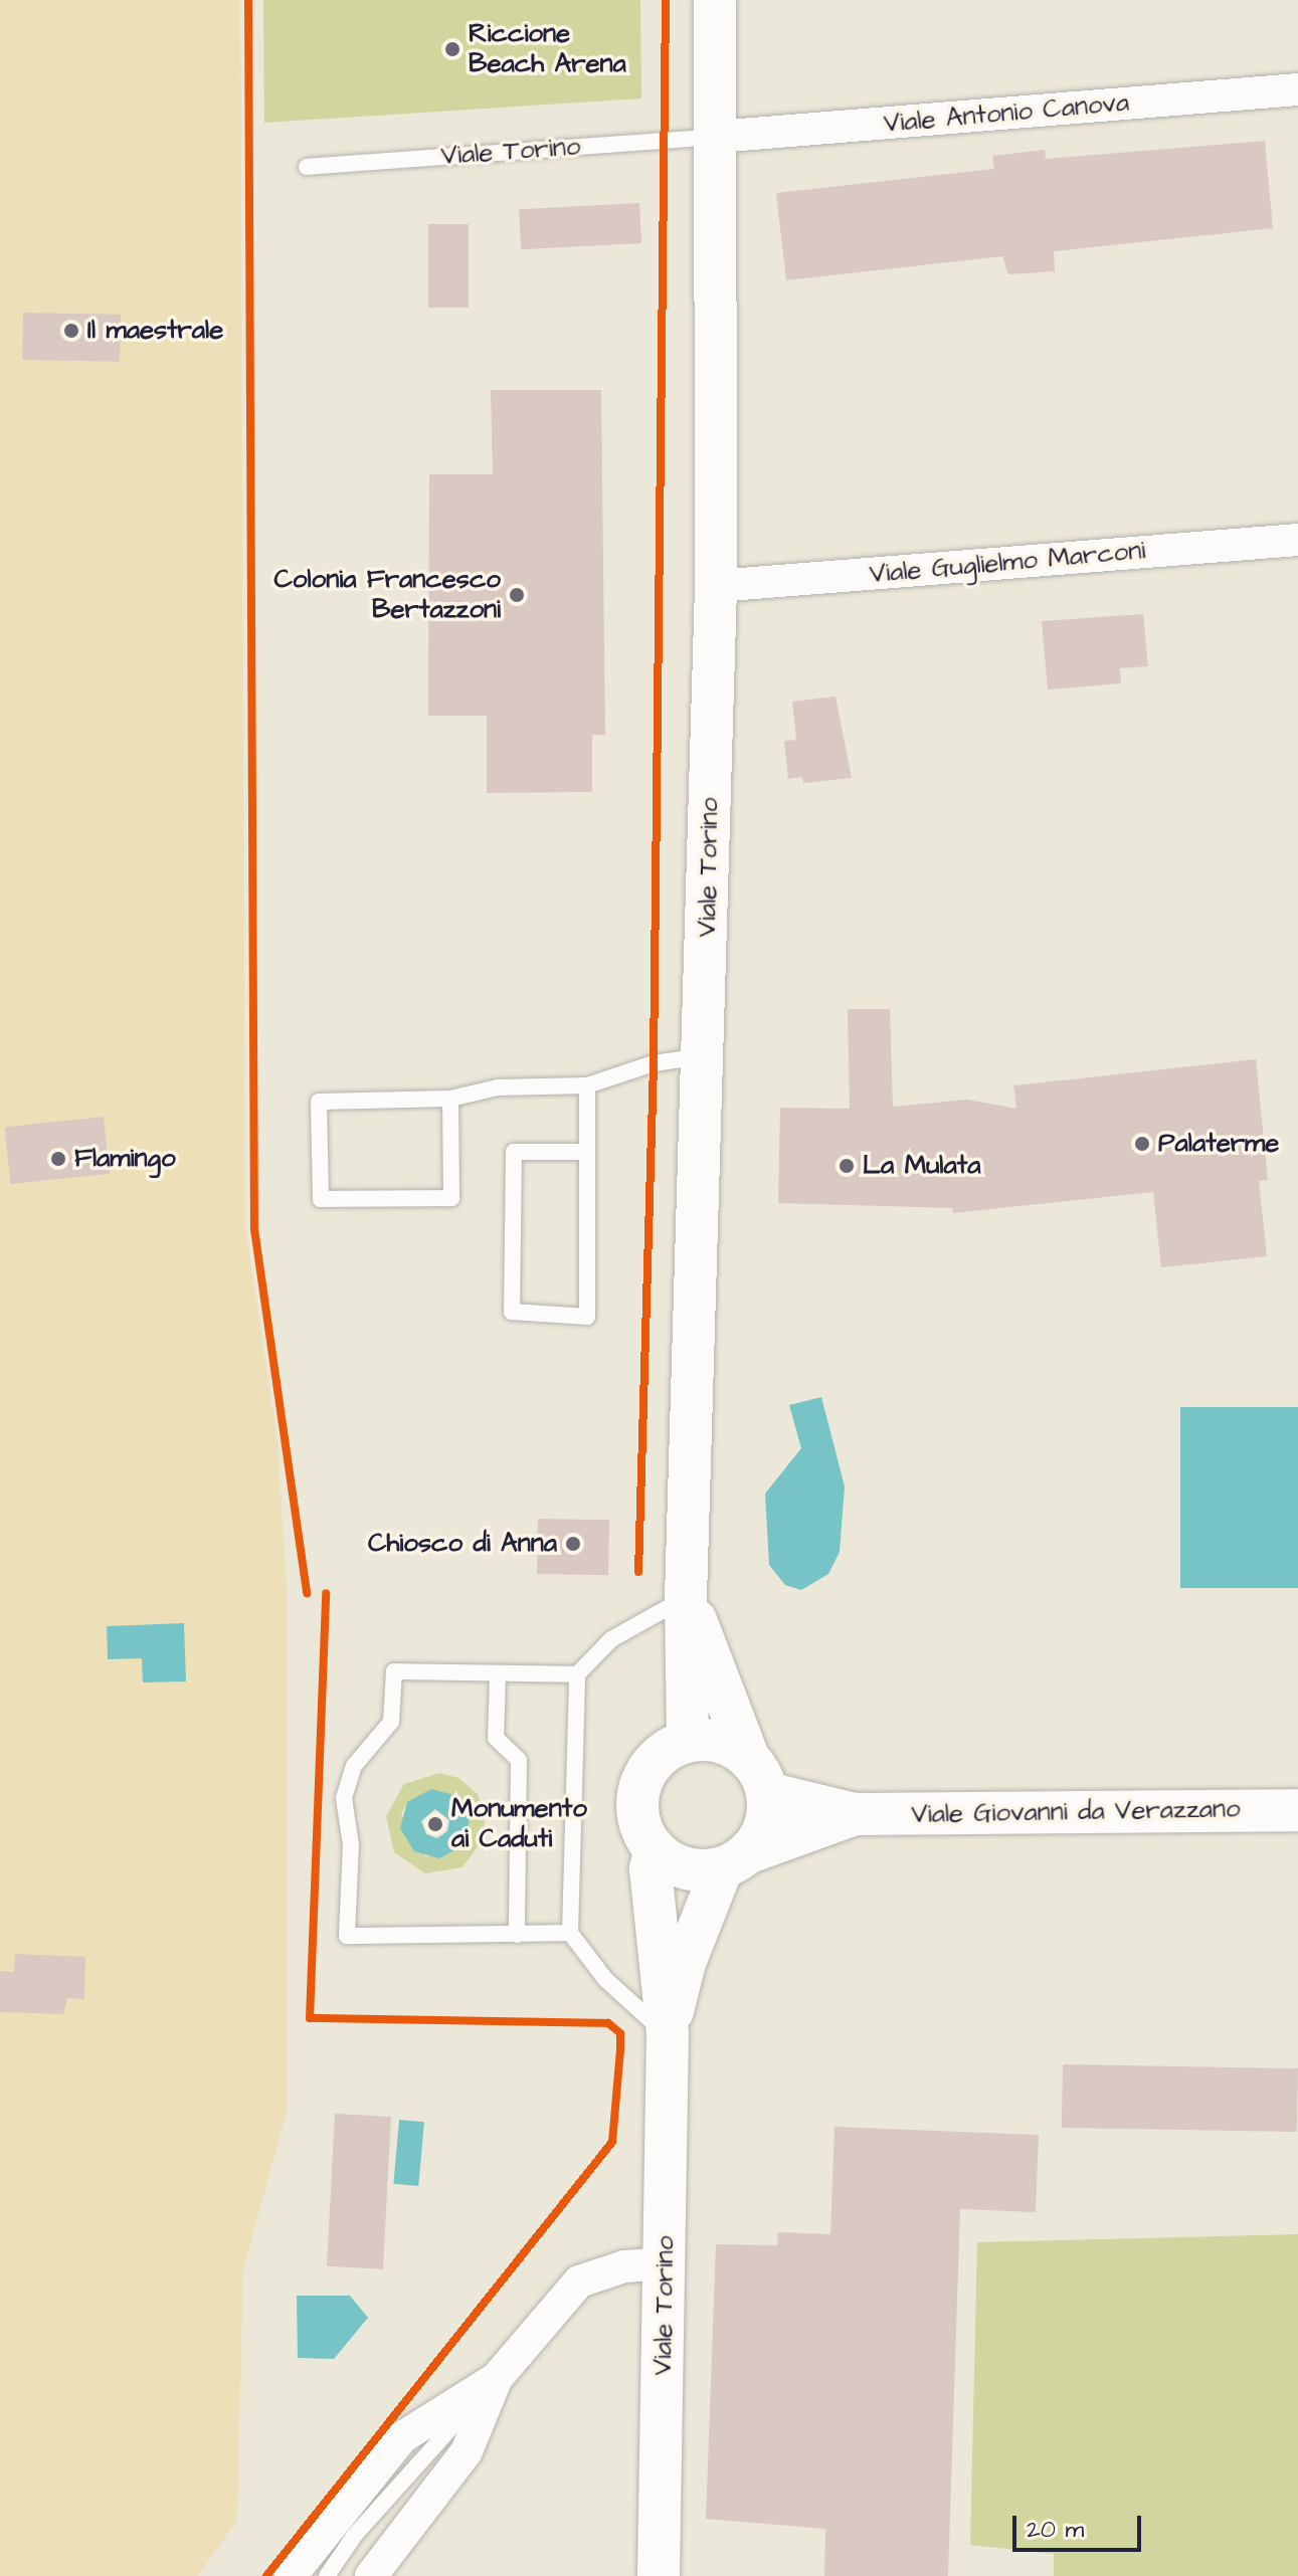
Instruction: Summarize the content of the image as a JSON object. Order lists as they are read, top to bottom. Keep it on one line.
{"streets":{"street":["Viale Antonio Canova","Viale Torino","Viale Guglielmo Marconi","Viale Giovanni da Verazzano"]},"crossings":[["Viale Antonio Canova","Viale Torino"],["Viale Torino","Viale Guglielmo Marconi"],["Viale Torino","Viale Giovanni da Verazzano"]],"places":["Riccione Beach Arena","Il maestrale","Colonia Francesco Bertazzoni","Palaterme","Flamingo","La Mulata","Chiosco di Anna","Monumento ai Caduti"],"scale_bar":"20 m"}
